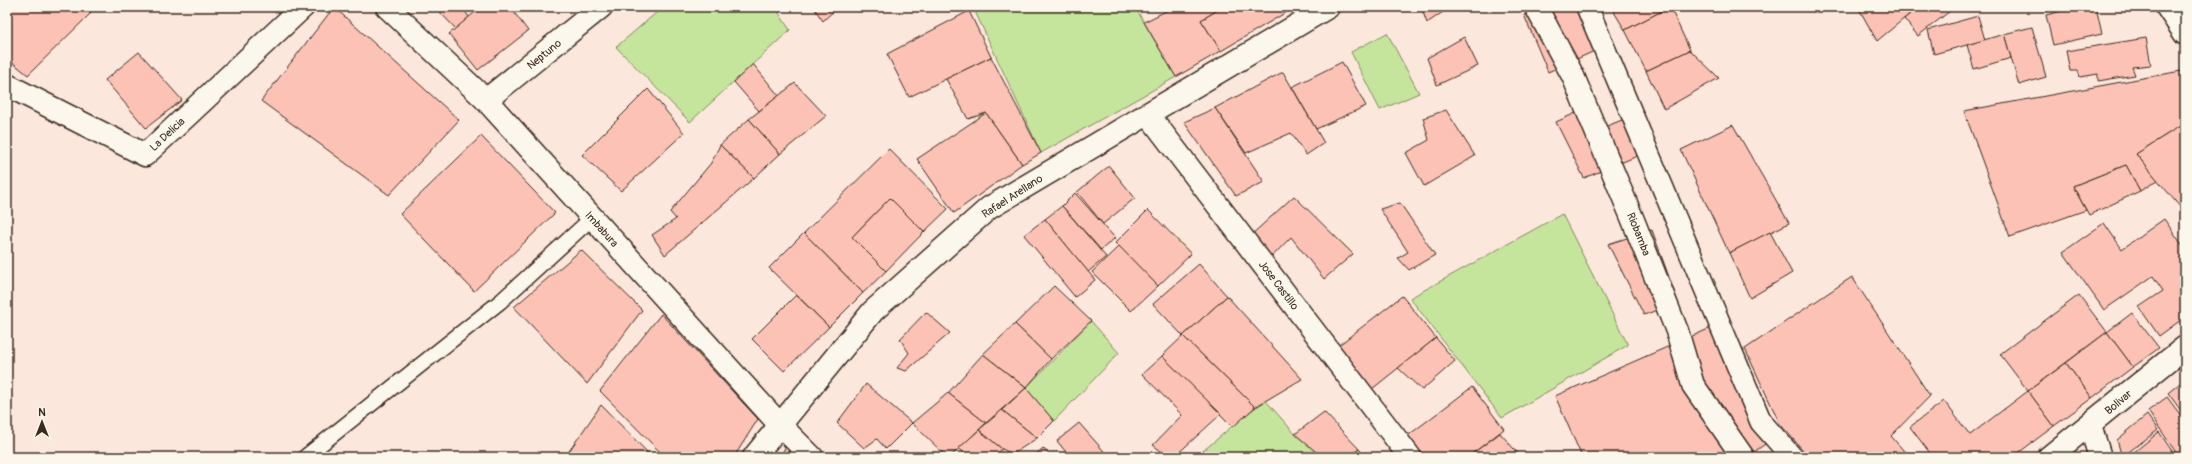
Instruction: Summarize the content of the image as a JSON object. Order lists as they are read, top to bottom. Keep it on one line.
{"streets":{"street":["Neptuno","La Delicia","Rafael Arellano","Imbabura","Riobamba","Jose Castillo","Bolivar"]},"crossings":[["Neptuno","Imbabura"],["Rafael Arellano","Imbabura"],["Rafael Arellano","Jose Castillo"]],"north":"top"}
